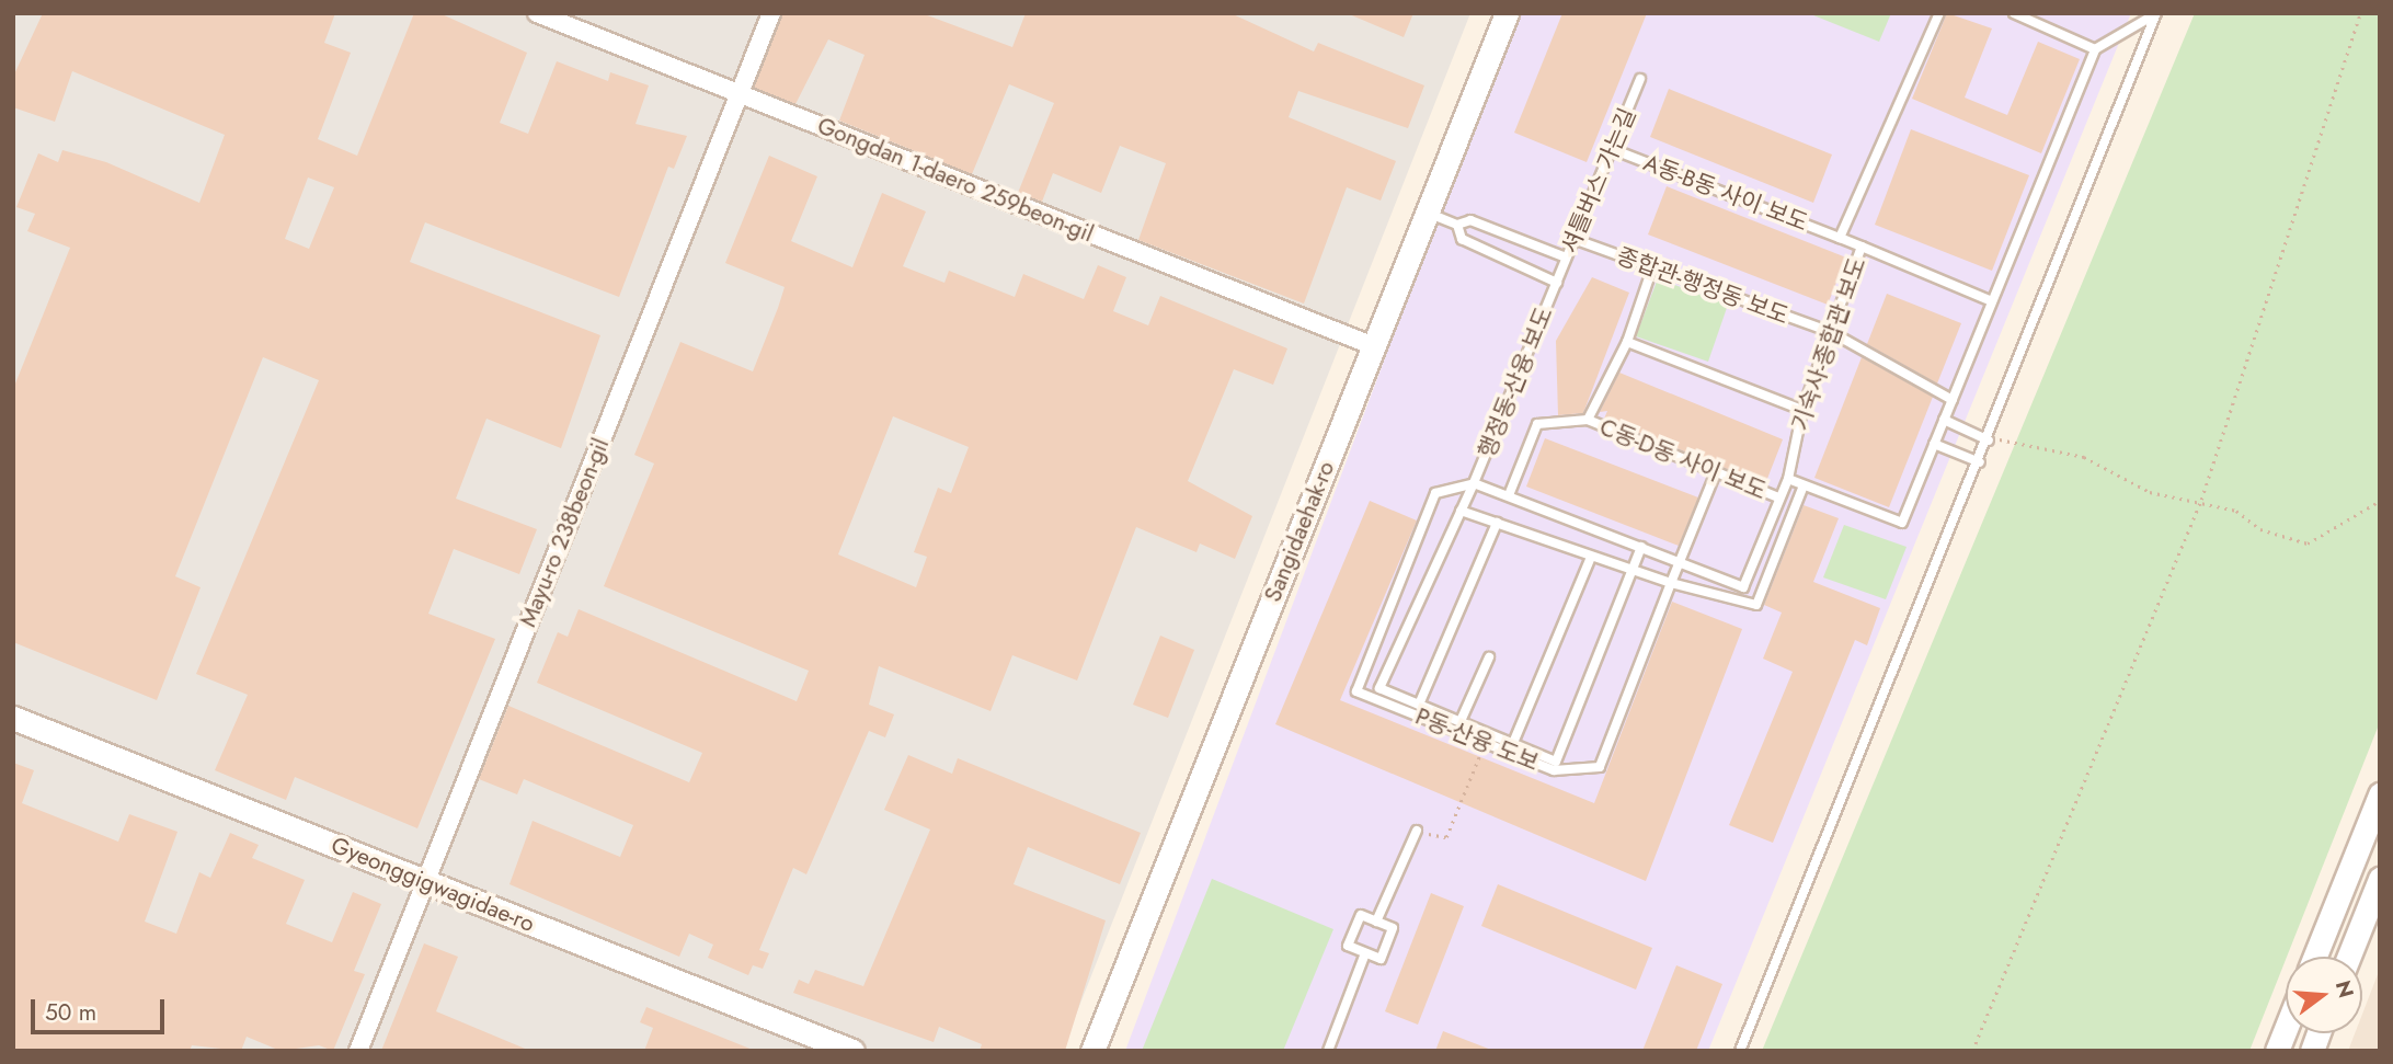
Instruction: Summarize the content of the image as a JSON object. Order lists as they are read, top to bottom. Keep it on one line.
{"streets":{"street":["Gongdan 1-daero 259beon-gil","Sangidaehak-ro","Mayu-ro 238beon-gil","Gyeonggigwagidae-ro"],"lane":["셔틀버스 가는길","A동-B동 사이 보도","종합관-행정동 보도","기숙사-종합관 보도","행정동-산융 보도","C동-D동 사이 보도","P동-산융 도보"]},"crossings":[["Gongdan 1-daero 259beon-gil","Sangidaehak-ro"],["Gongdan 1-daero 259beon-gil","Mayu-ro 238beon-gil"],["셔틀버스 가는길","A동-B동 사이 보도"],["셔틀버스 가는길","종합관-행정동 보도"],["셔틀버스 가는길","행정동-산융 보도"],["A동-B동 사이 보도","기숙사-종합관 보도"],["종합관-행정동 보도","기숙사-종합관 보도"],["기숙사-종합관 보도","C동-D동 사이 보도"],["행정동-산융 보도","P동-산융 도보"],["Mayu-ro 238beon-gil","Gyeonggigwagidae-ro"]],"scale_bar":"50 m","north":"right"}
